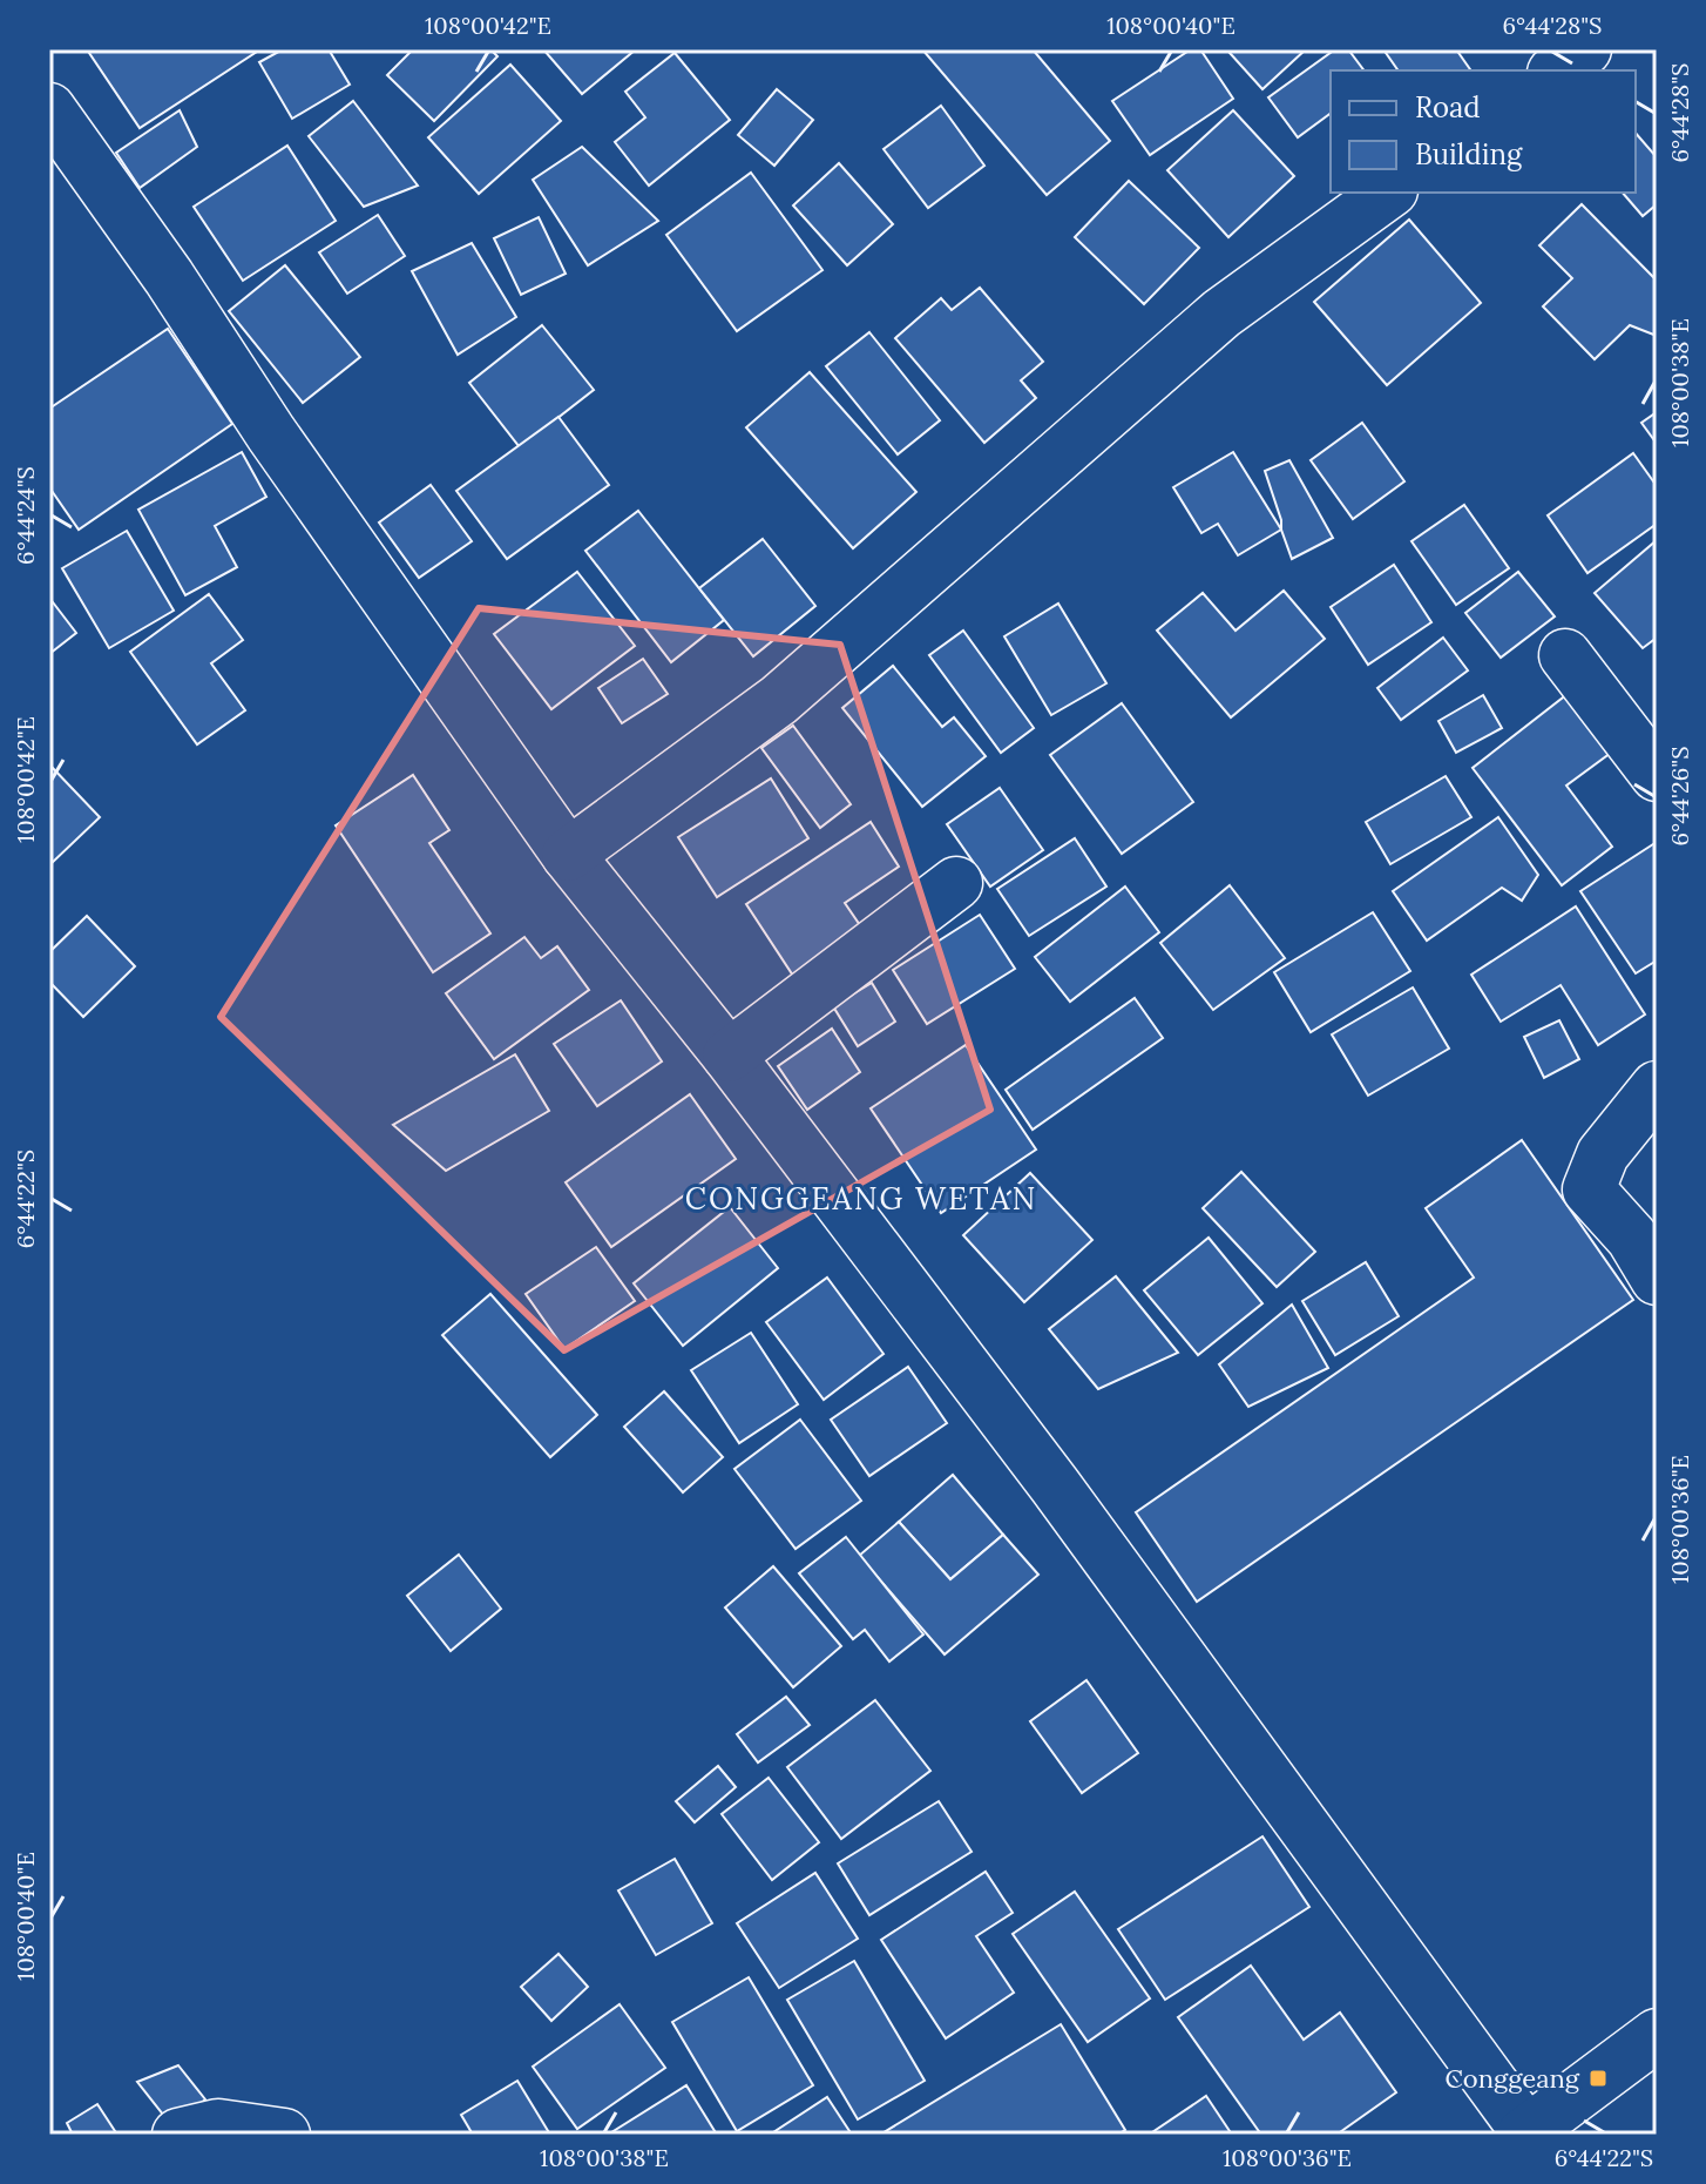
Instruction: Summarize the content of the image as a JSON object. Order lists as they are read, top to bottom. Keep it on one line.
{"districts":["CONGGEANG WETAN"],"places":{"transit":["Conggeang"]},"legend":["Road","Building"],"coordinates":["108°00'42\"E","108°00'40\"E","6°44'28\"S","108°00'38\"E","6°44'24\"S","6°44'26\"S","6°44'22\"S","108°00'36\"E"]}
